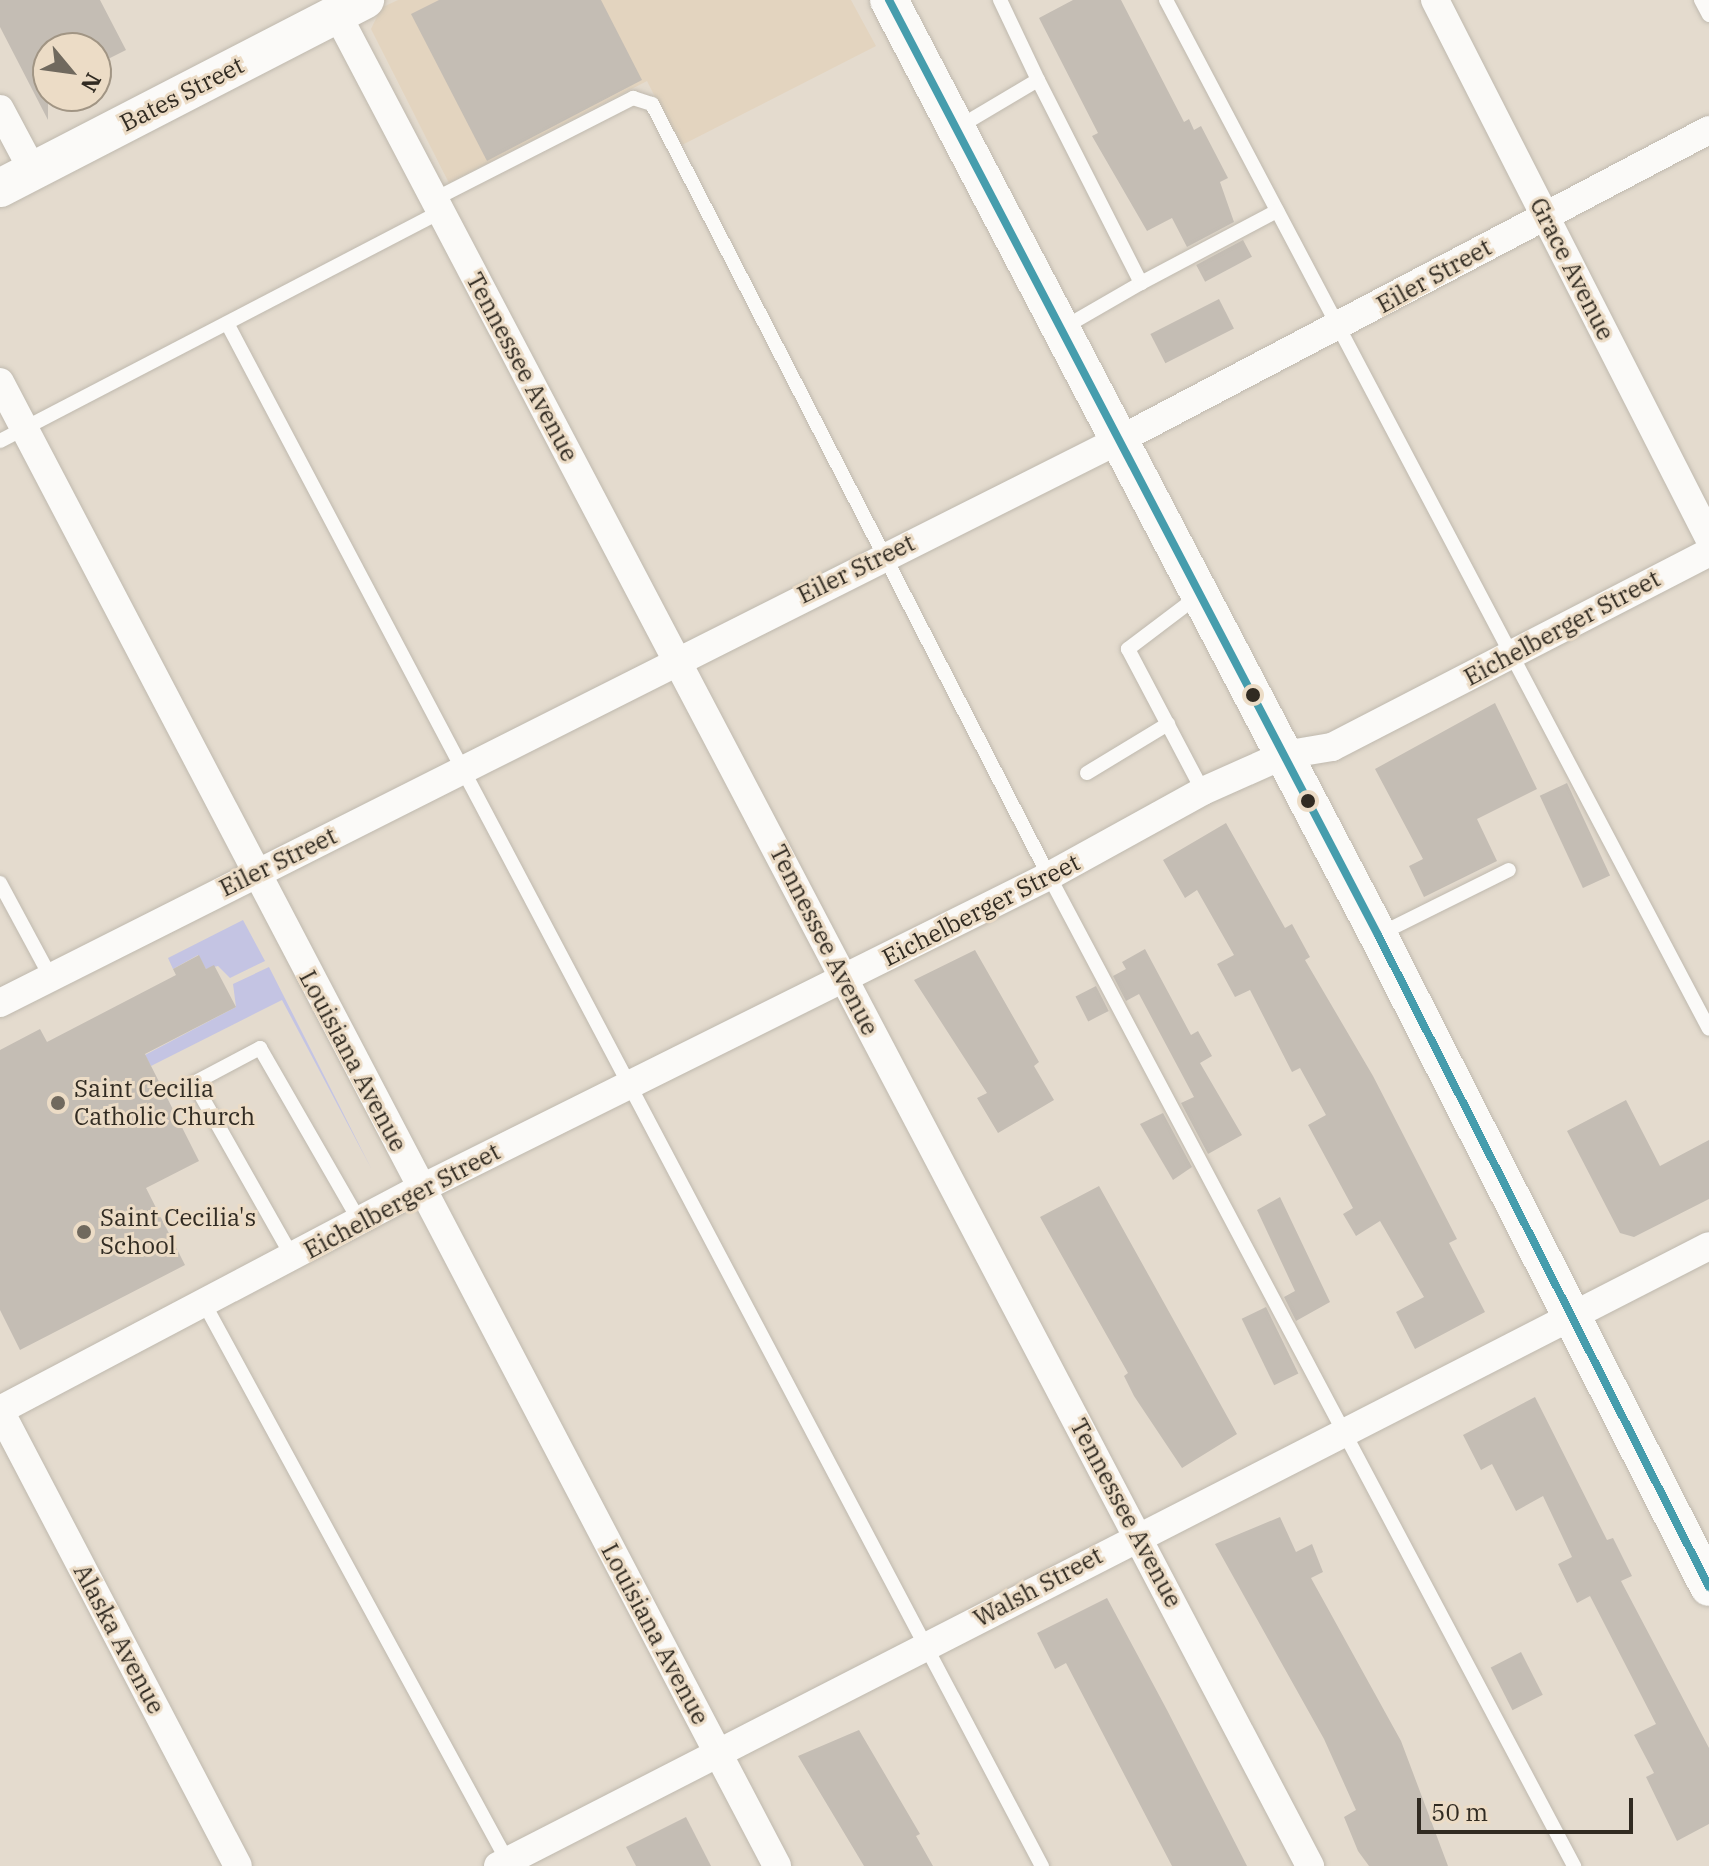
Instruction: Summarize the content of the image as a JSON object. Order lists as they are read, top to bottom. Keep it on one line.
{"streets":{"main road":["Bates Street"],"street":["Grace Avenue","Eiler Street","Tennessee Avenue","Eichelberger Street","Louisiana Avenue","Walsh Street","Alaska Avenue"]},"crossings":[["Bates Street","Tennessee Avenue"],["Grace Avenue","Eiler Street"],["Eiler Street","Tennessee Avenue"],["Eiler Street","Louisiana Avenue"],["Tennessee Avenue","Eichelberger Street"],["Tennessee Avenue","Walsh Street"],["Eichelberger Street","Louisiana Avenue"],["Eichelberger Street","Alaska Avenue"],["Louisiana Avenue","Walsh Street"]],"places":["Saint Cecilia Catholic Church","Saint Cecilia's School"],"scale_bar":"50 m","north":"bottom right"}
